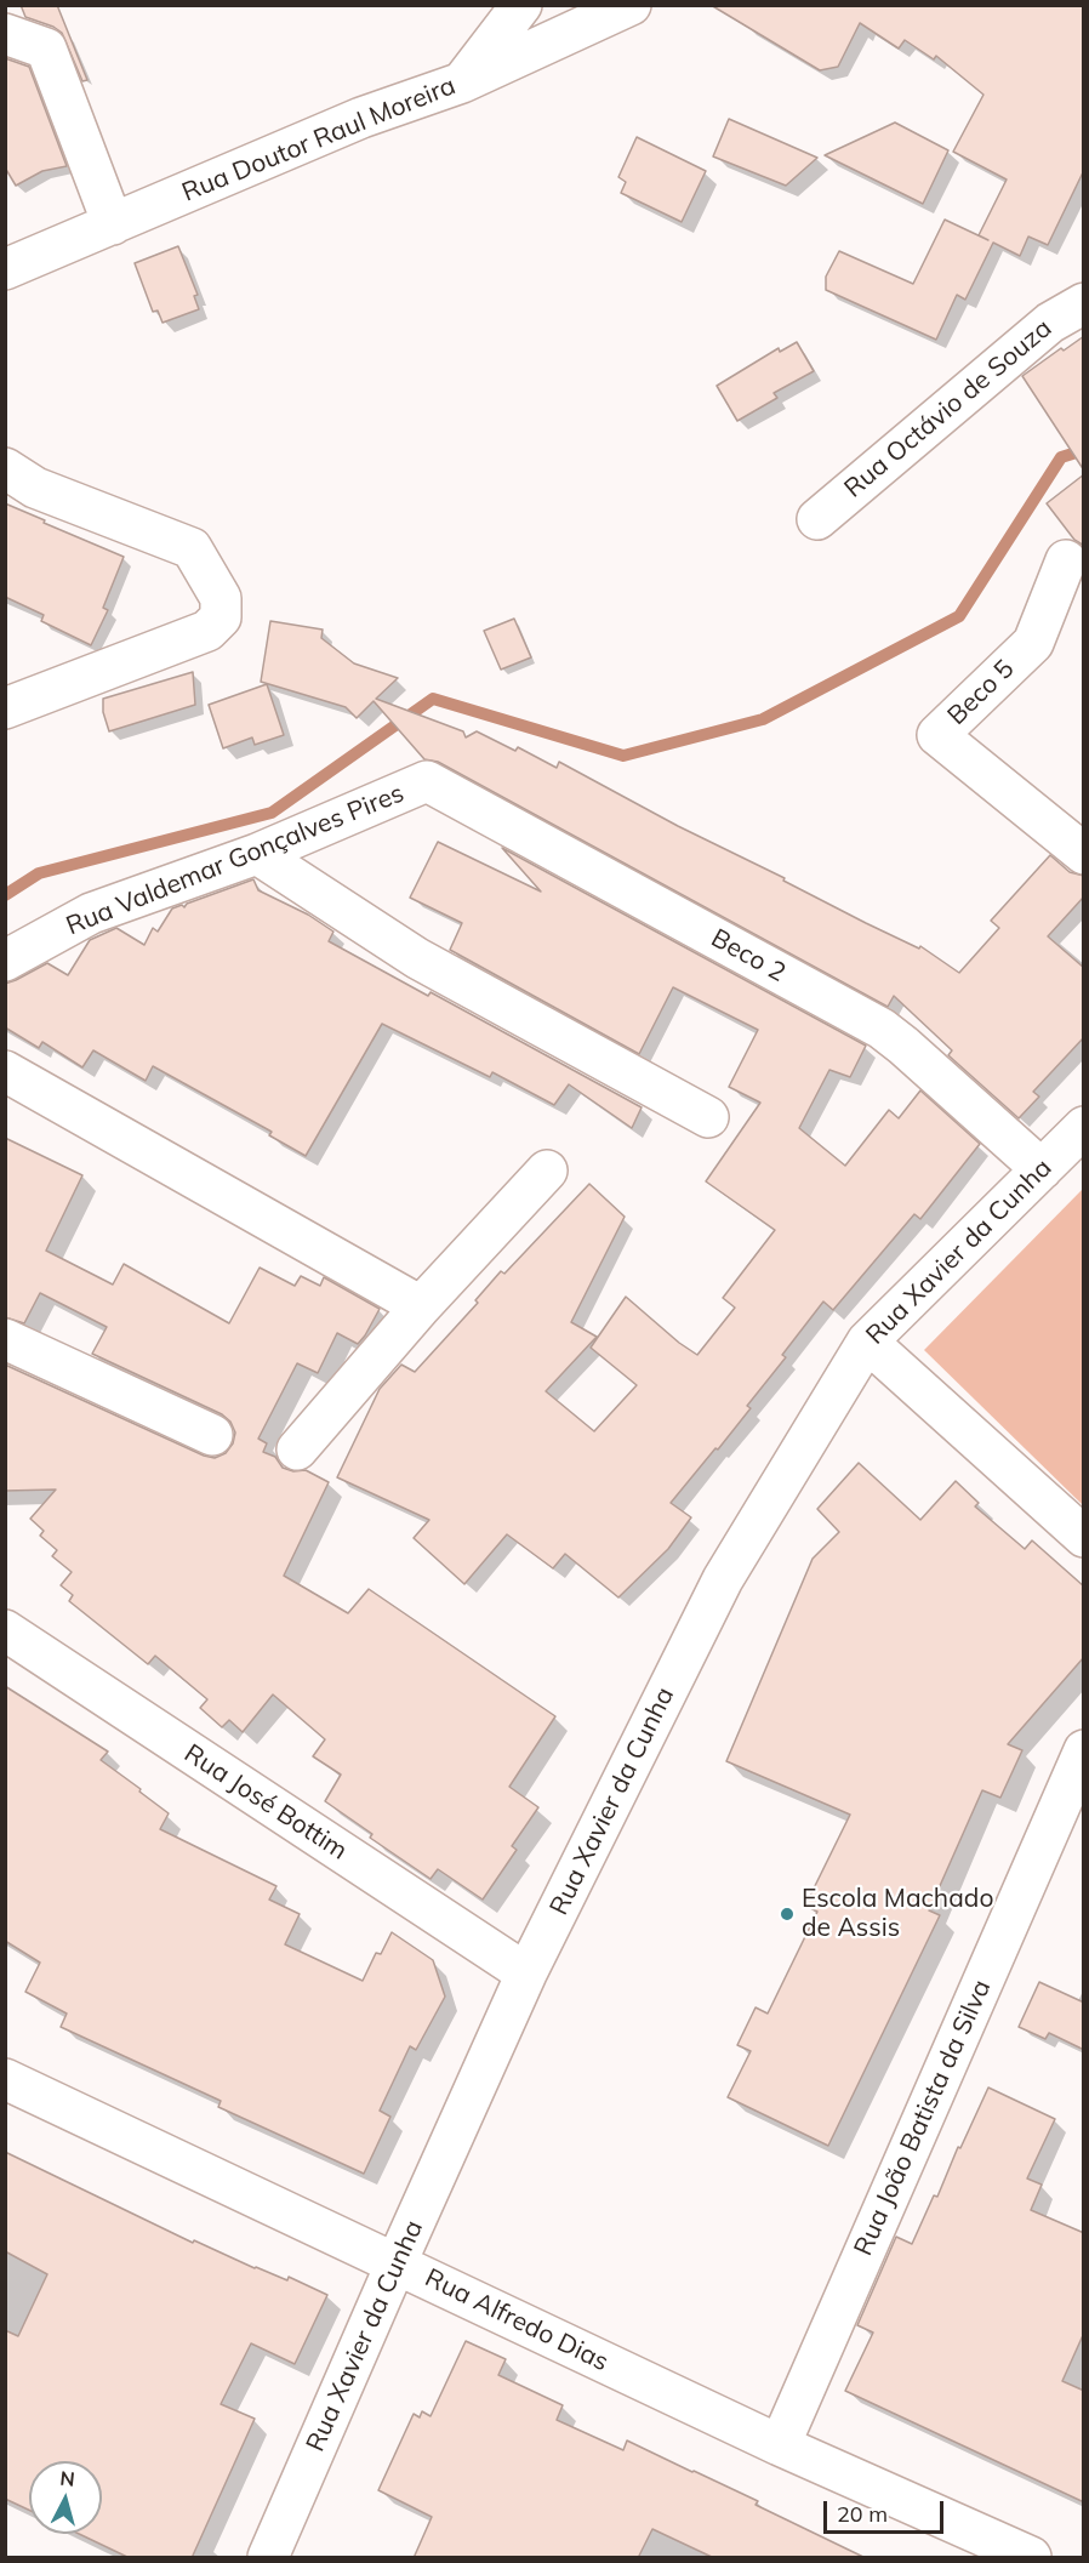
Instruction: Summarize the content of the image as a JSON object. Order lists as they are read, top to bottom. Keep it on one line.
{"streets":{"street":["Rua Doutor Raul Moreira","Rua Octávio de Souza","Beco 5","Rua Valdemar Gonçalves Pires","Beco 2","Rua Xavier da Cunha","Rua José Bottim","Rua João Batista da Silva","Rua Alfredo Dias"]},"crossings":[["Rua Valdemar Gonçalves Pires","Beco 2"],["Beco 2","Rua Xavier da Cunha"],["Rua Xavier da Cunha","Rua José Bottim"],["Rua Xavier da Cunha","Rua Alfredo Dias"],["Rua João Batista da Silva","Rua Alfredo Dias"]],"places":["Escola Machado de Assis"],"scale_bar":"20 m","north":"top"}
